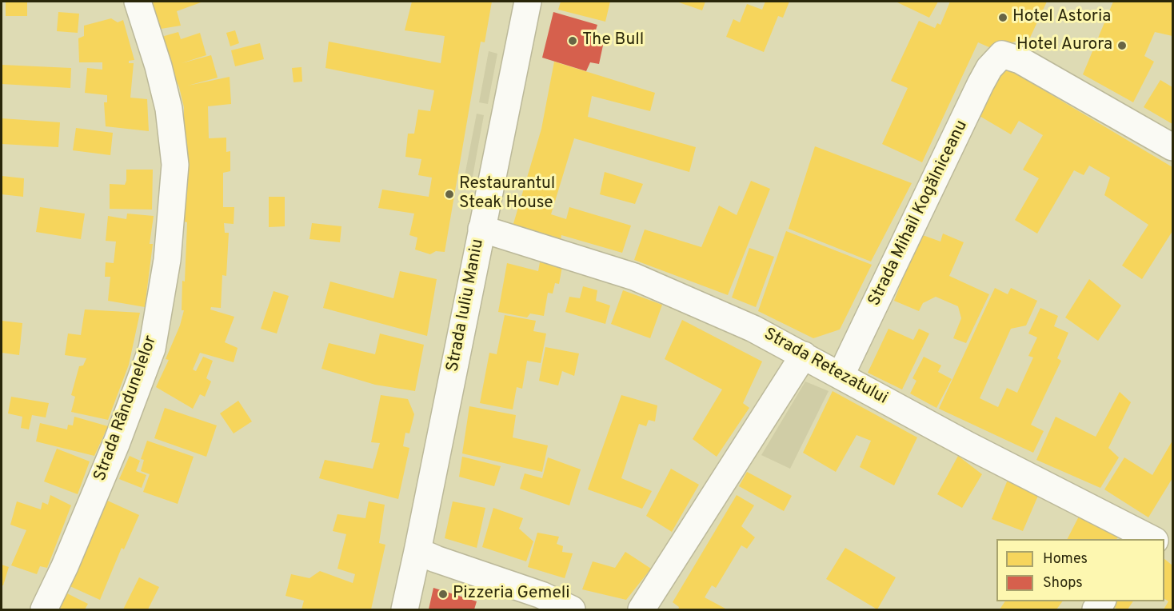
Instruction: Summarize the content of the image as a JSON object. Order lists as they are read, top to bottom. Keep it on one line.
{"streets":{"street":["Strada Mihail Kogălniceanu","Strada Iuliu Maniu","Strada Retezatului","Strada Rândunelelor"]},"crossings":[["Strada Mihail Kogălniceanu","Strada Retezatului"],["Strada Iuliu Maniu","Strada Retezatului"]],"places":["Hotel Astoria","The Bull","Hotel Aurora","Restaurantul Steak House","Pizzeria Gemeli"],"legend":["Homes","Shops"]}
